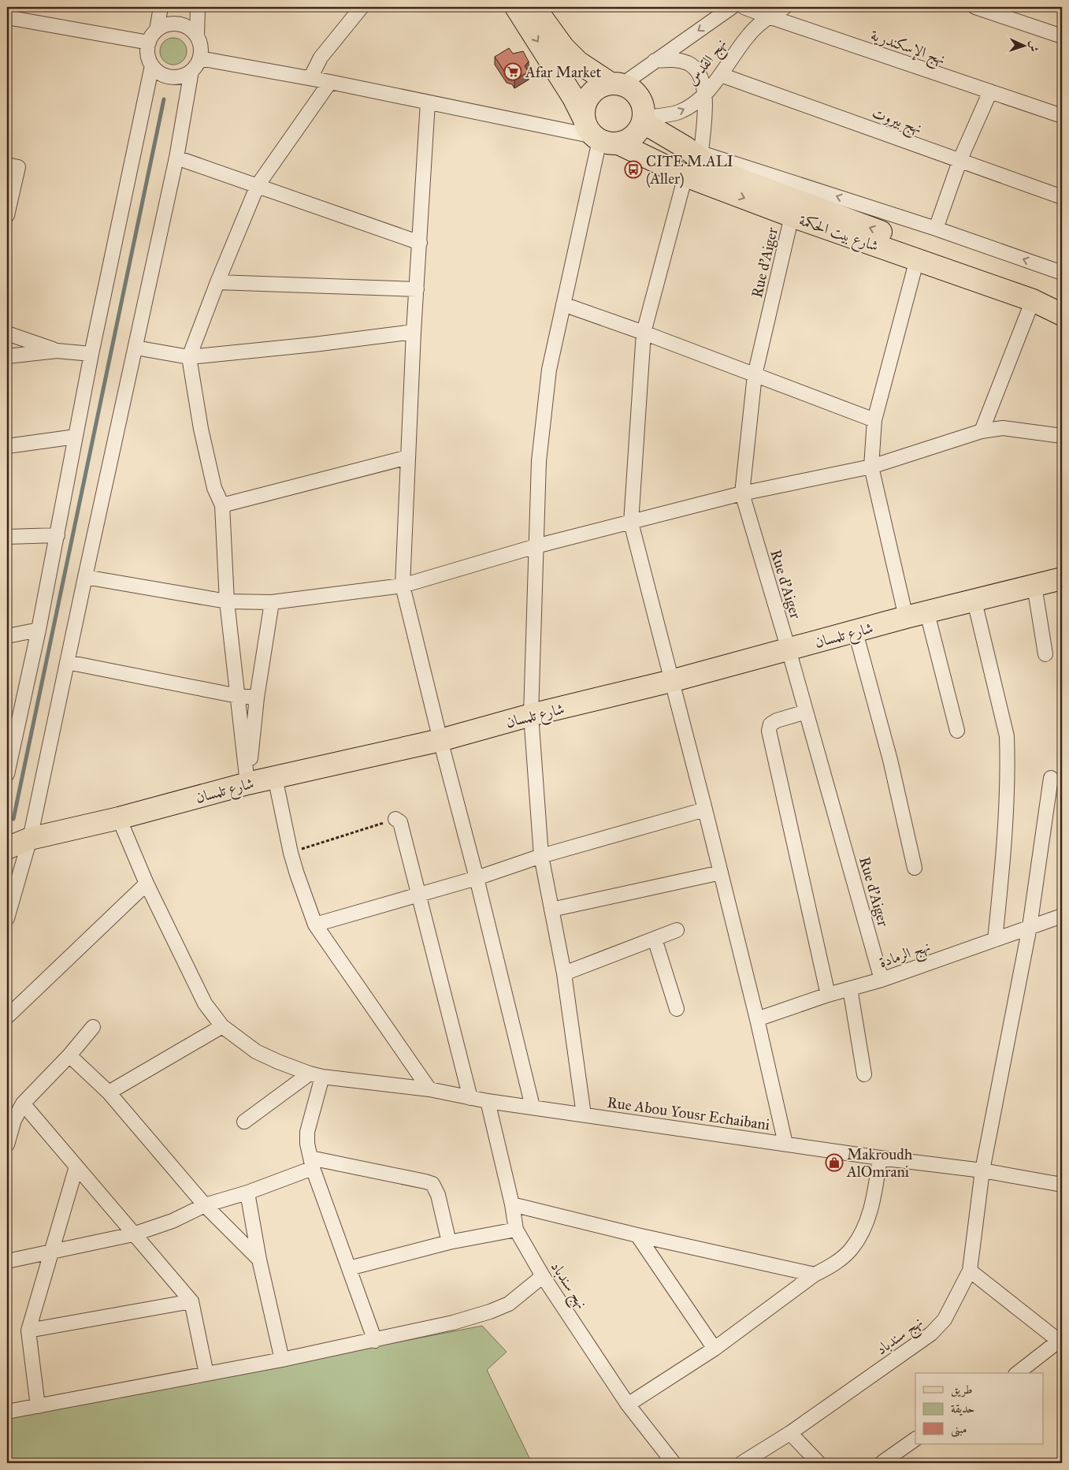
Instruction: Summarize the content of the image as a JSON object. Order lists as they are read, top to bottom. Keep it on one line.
{"streets":{"main road":["شارع بيت الحكمة","شارع تلمسان"],"street":["نهج الإسكندرية","نهج القدس","نهج بيروت","Rue d'Aiger","نهج الرمادة","Rue Abou Yousr Echaibani","نهج سندباد"]},"crossings":[["نهج الإسكندرية","نهج القدس"],["نهج القدس","نهج بيروت"],["نهج القدس","شارع بيت الحكمة"],["شارع بيت الحكمة","Rue d'Aiger"],["Rue d'Aiger","شارع تلمسان"],["Rue d'Aiger","نهج الرمادة"],["شارع تلمسان","Rue Abou Yousr Echaibani"],["نهج الرمادة","نهج سندباد"],["Rue Abou Yousr Echaibani","نهج سندباد"]],"places":{"supermarket":["Afar Market"],"bus stop":["CITE M.ALI (Aller)"],"shop":["Makroudh AlOmrani"]},"legend":["طريق","حديقة","مبنى"],"north":"right"}
